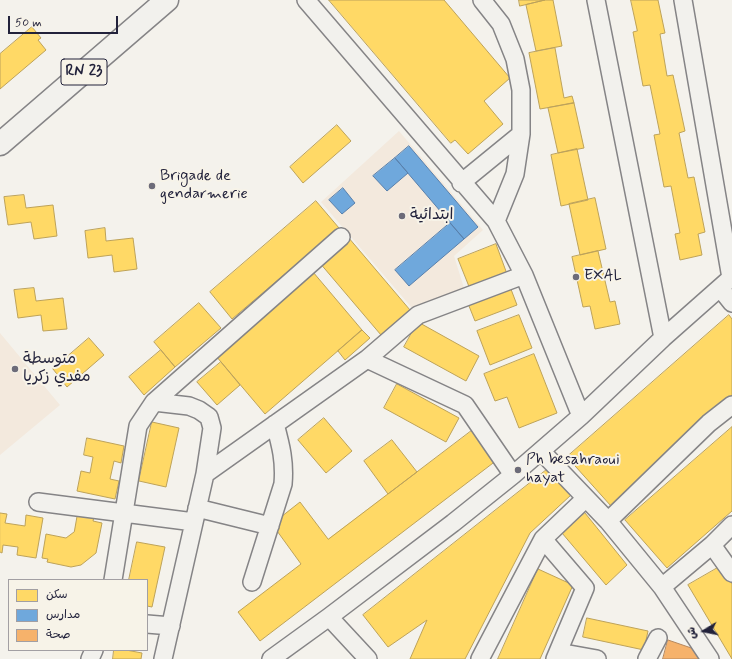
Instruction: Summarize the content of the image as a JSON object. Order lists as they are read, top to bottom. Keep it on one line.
{"streets":{"main road":["RN 23"]},"places":["Brigade de gendarmerie","ابتدائية","EXAL","متوسطة مفدي زكريا","Ph besahraoui hayat"],"legend":["سكن","مدارس","صحة"],"scale_bar":"50 m","north":"left"}
